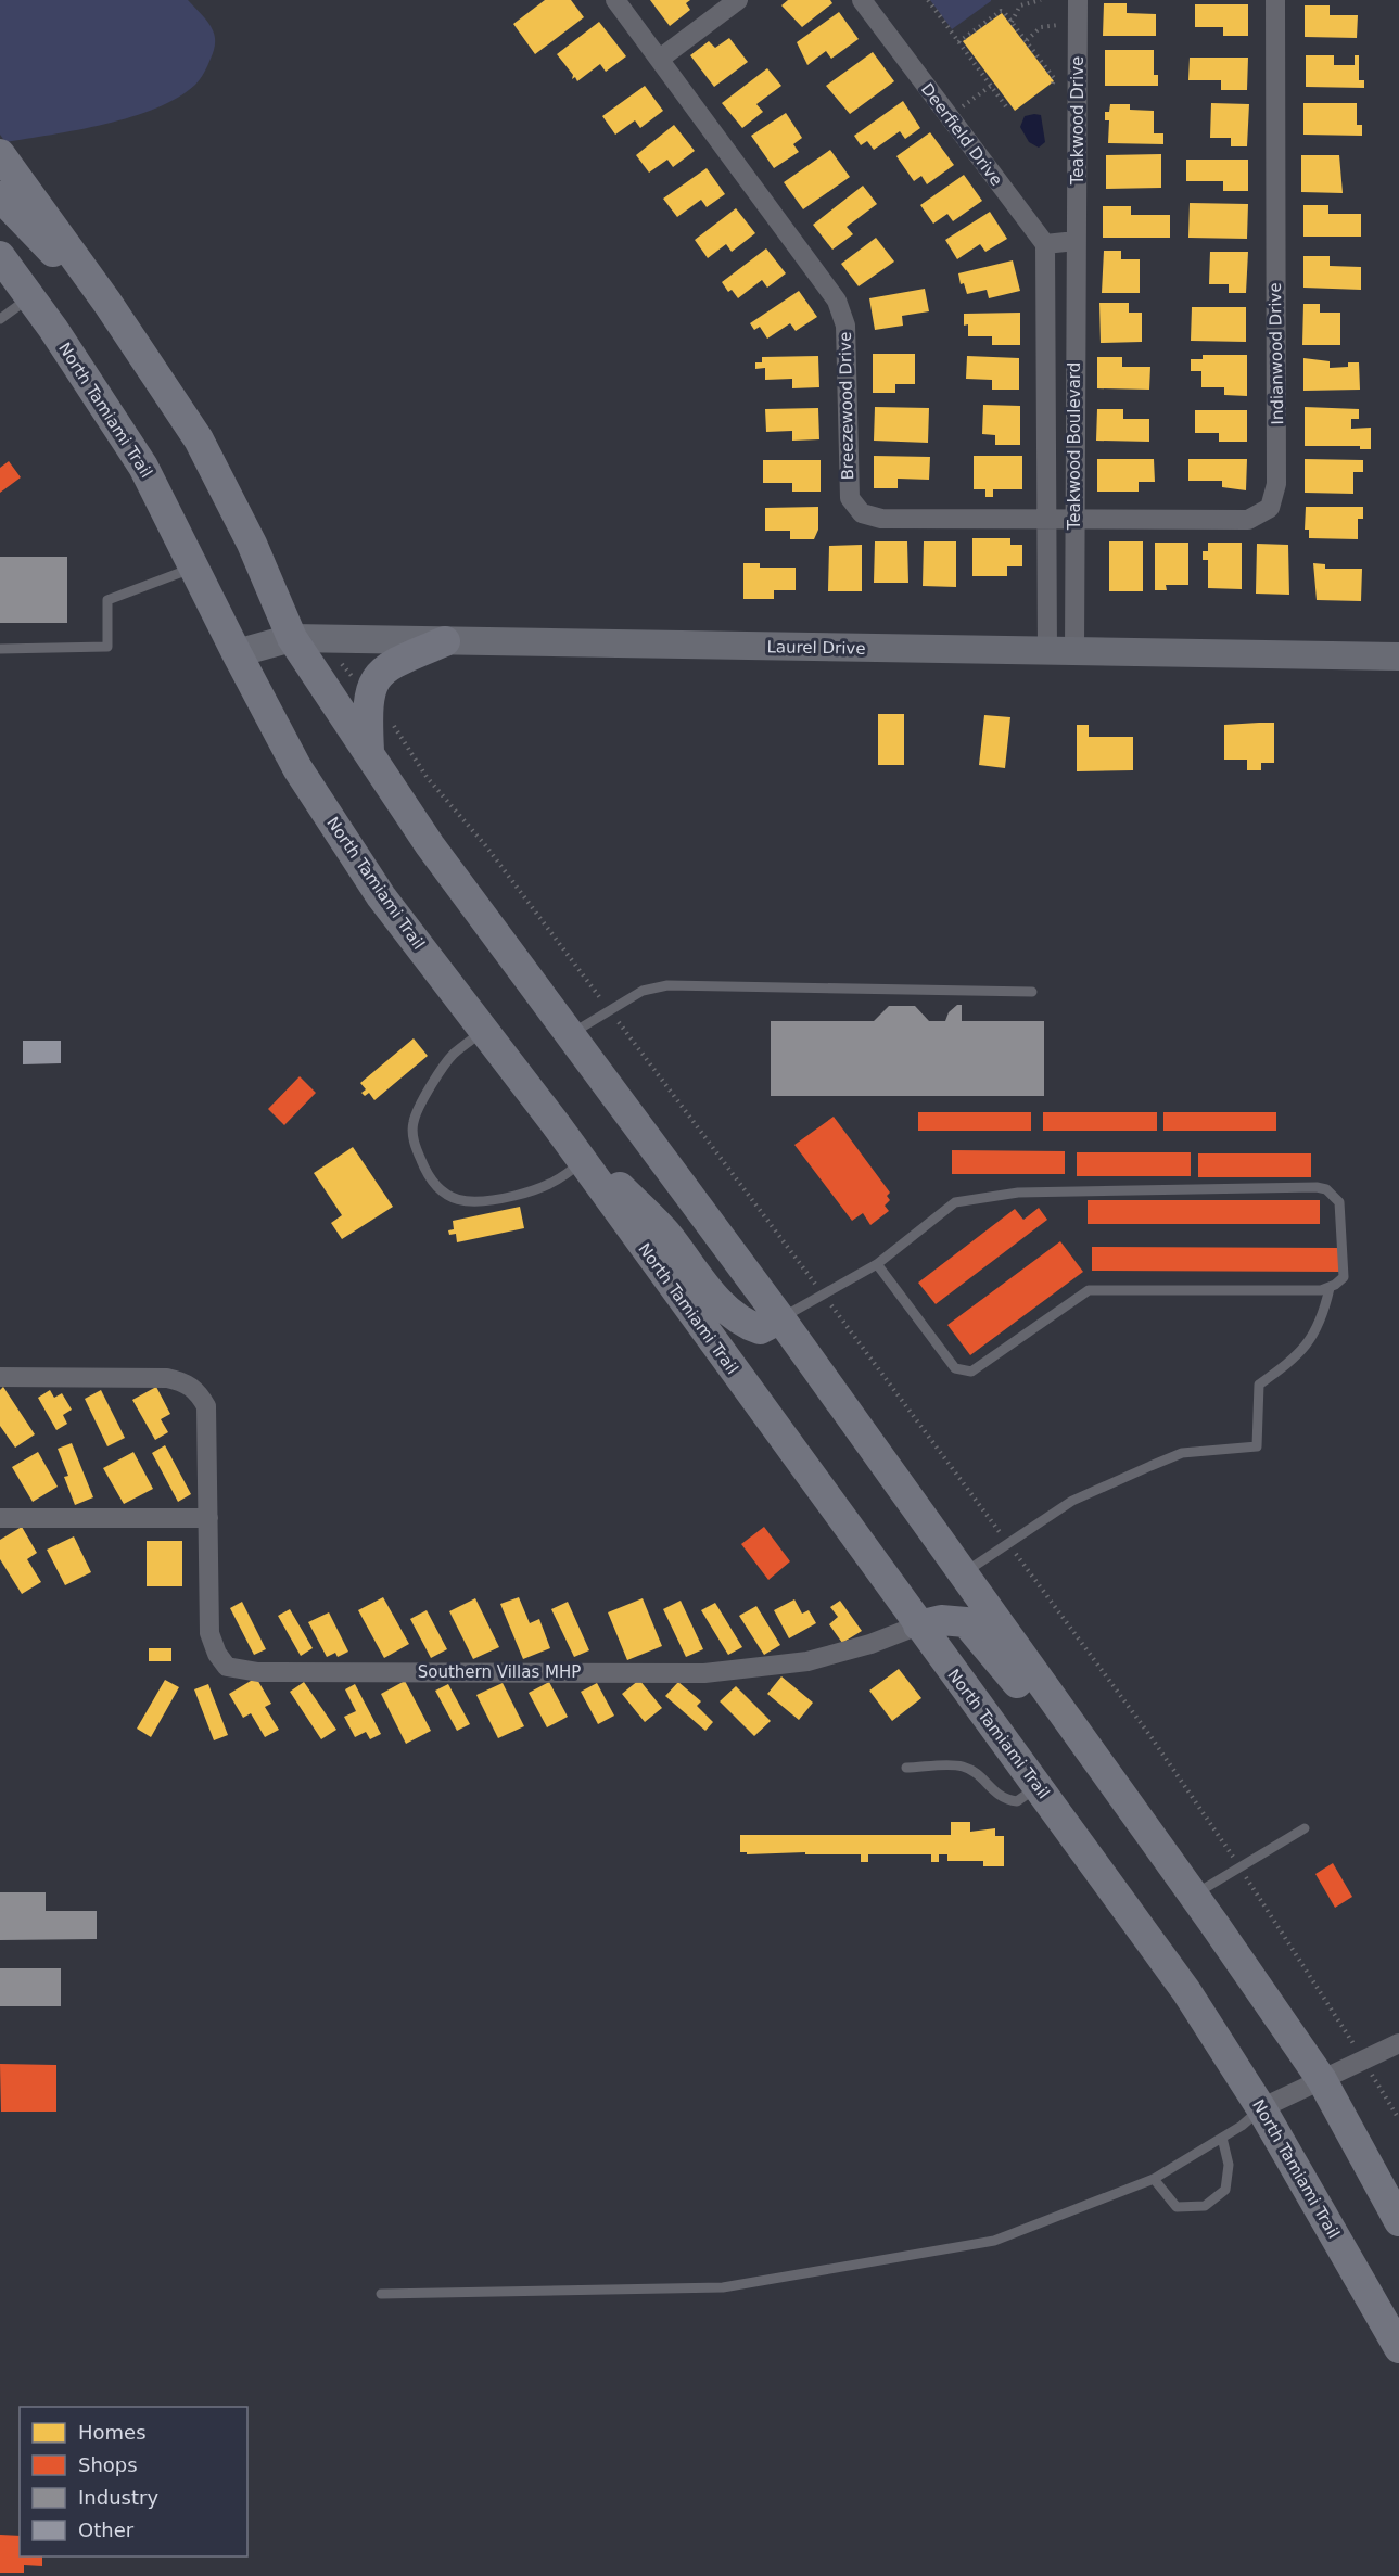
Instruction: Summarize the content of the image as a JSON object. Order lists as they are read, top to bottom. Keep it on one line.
{"streets":{"main road":["North Tamiami Trail"],"street":["Teakwood Drive","Deerfield Drive","Indianwood Drive","Breezewood Drive","Teakwood Boulevard","Laurel Drive","Southern Villas MHP"]},"crossings":[["Teakwood Drive","Teakwood Boulevard"],["Deerfield Drive","Teakwood Boulevard"],["Indianwood Drive","Breezewood Drive"],["Indianwood Drive","Teakwood Boulevard"],["Breezewood Drive","Teakwood Boulevard"],["North Tamiami Trail","Laurel Drive"],["North Tamiami Trail","Southern Villas MHP"],["Teakwood Boulevard","Laurel Drive"]],"legend":["Homes","Shops","Industry","Other"]}
